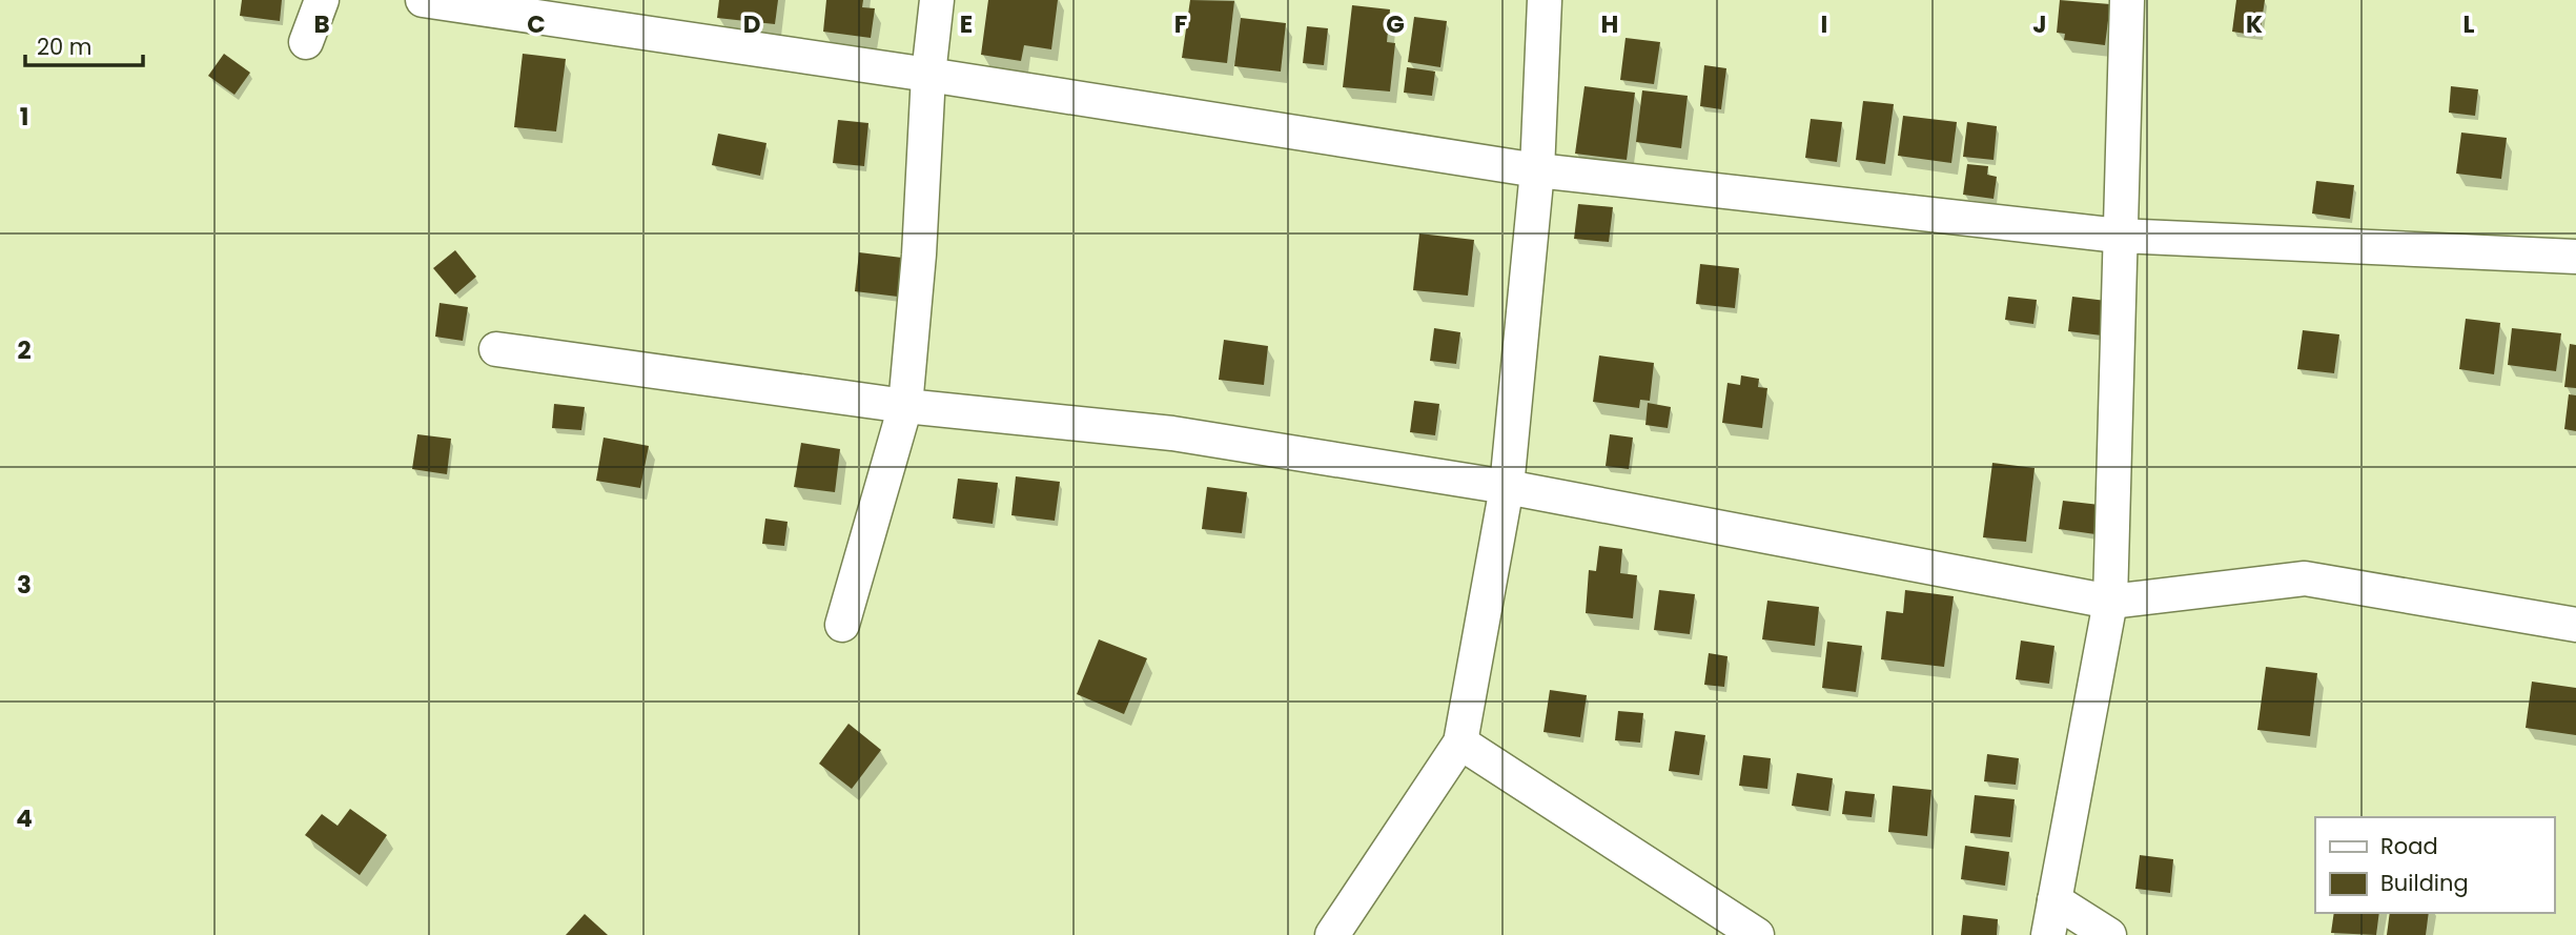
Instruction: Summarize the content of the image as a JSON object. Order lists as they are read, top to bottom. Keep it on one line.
{"legend":["Road","Building"],"scale_bar":"20 m","grid":{"columns":["B","C","D","E","F","G","H","I","J","K","L"],"rows":["1","2","3","4"]}}
